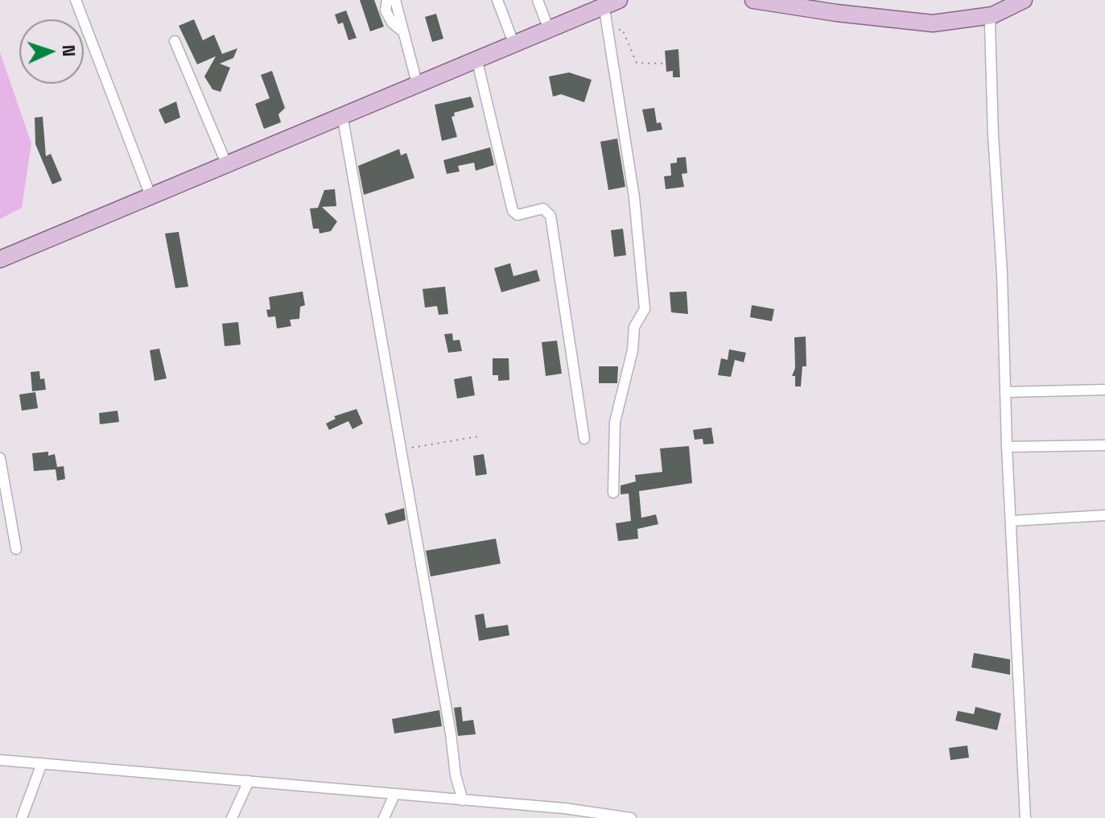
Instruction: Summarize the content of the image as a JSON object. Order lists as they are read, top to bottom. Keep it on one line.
{"north":"right"}
